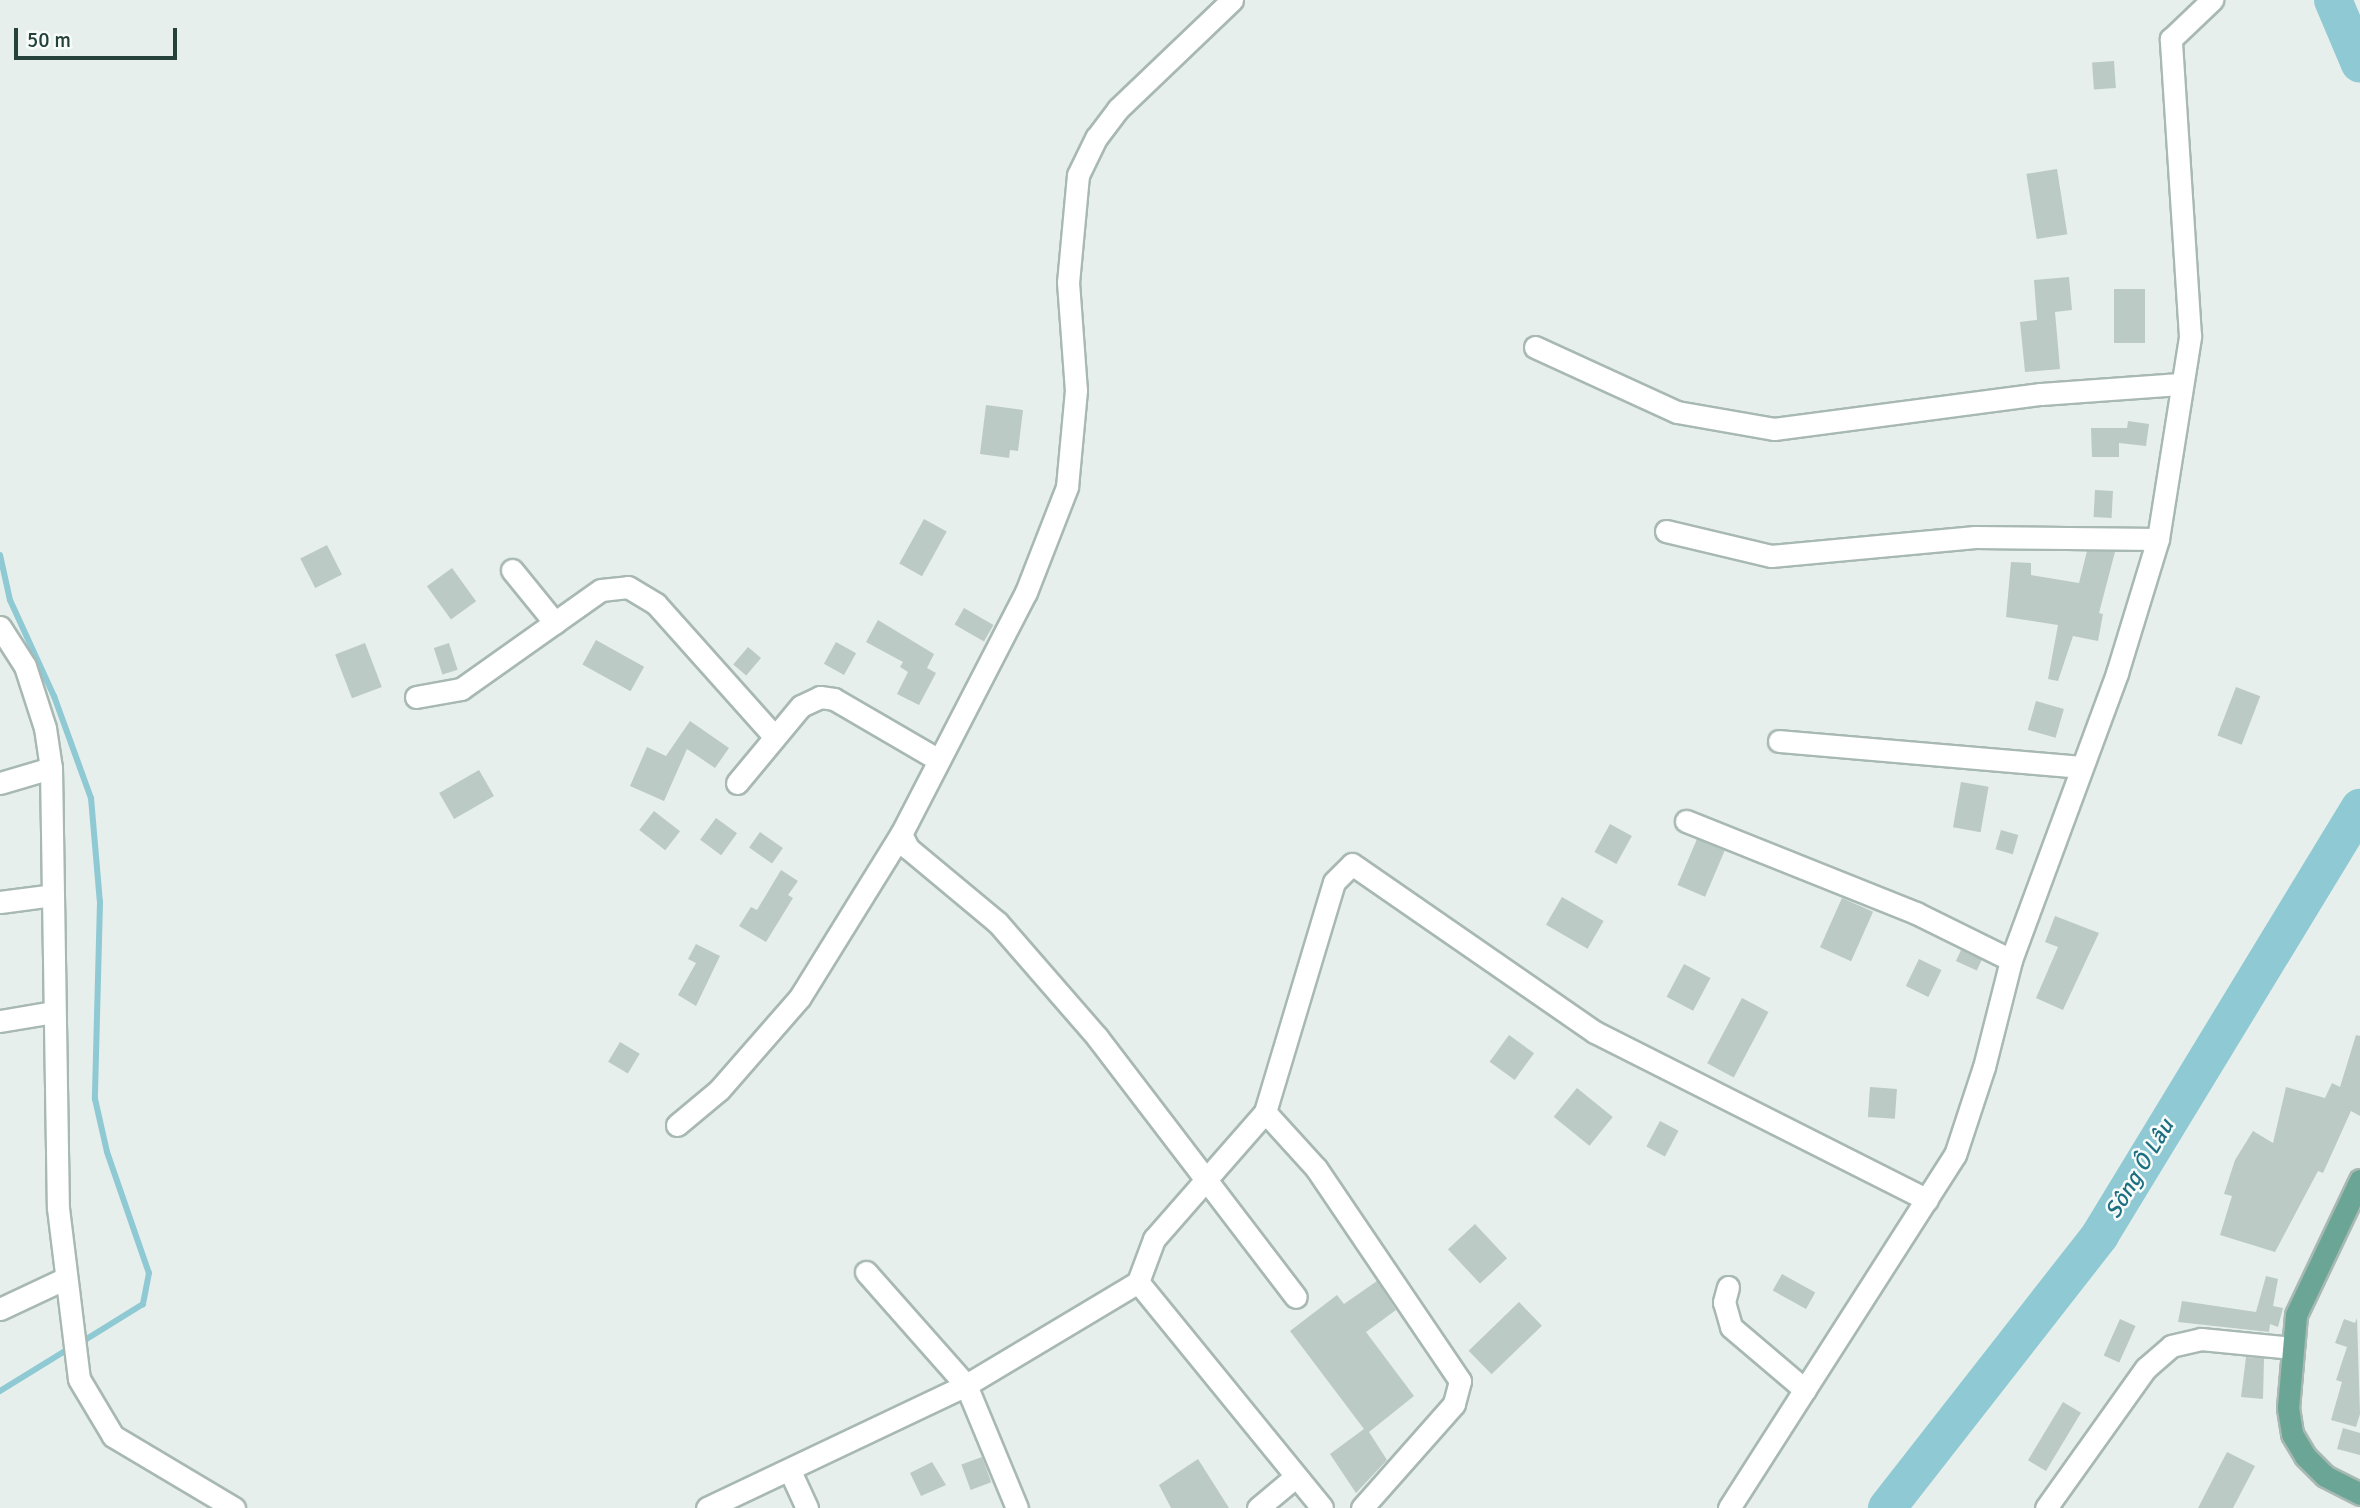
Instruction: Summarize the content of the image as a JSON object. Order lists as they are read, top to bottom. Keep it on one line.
{"water":["Sông Ô Lâu"],"scale_bar":"50 m"}
